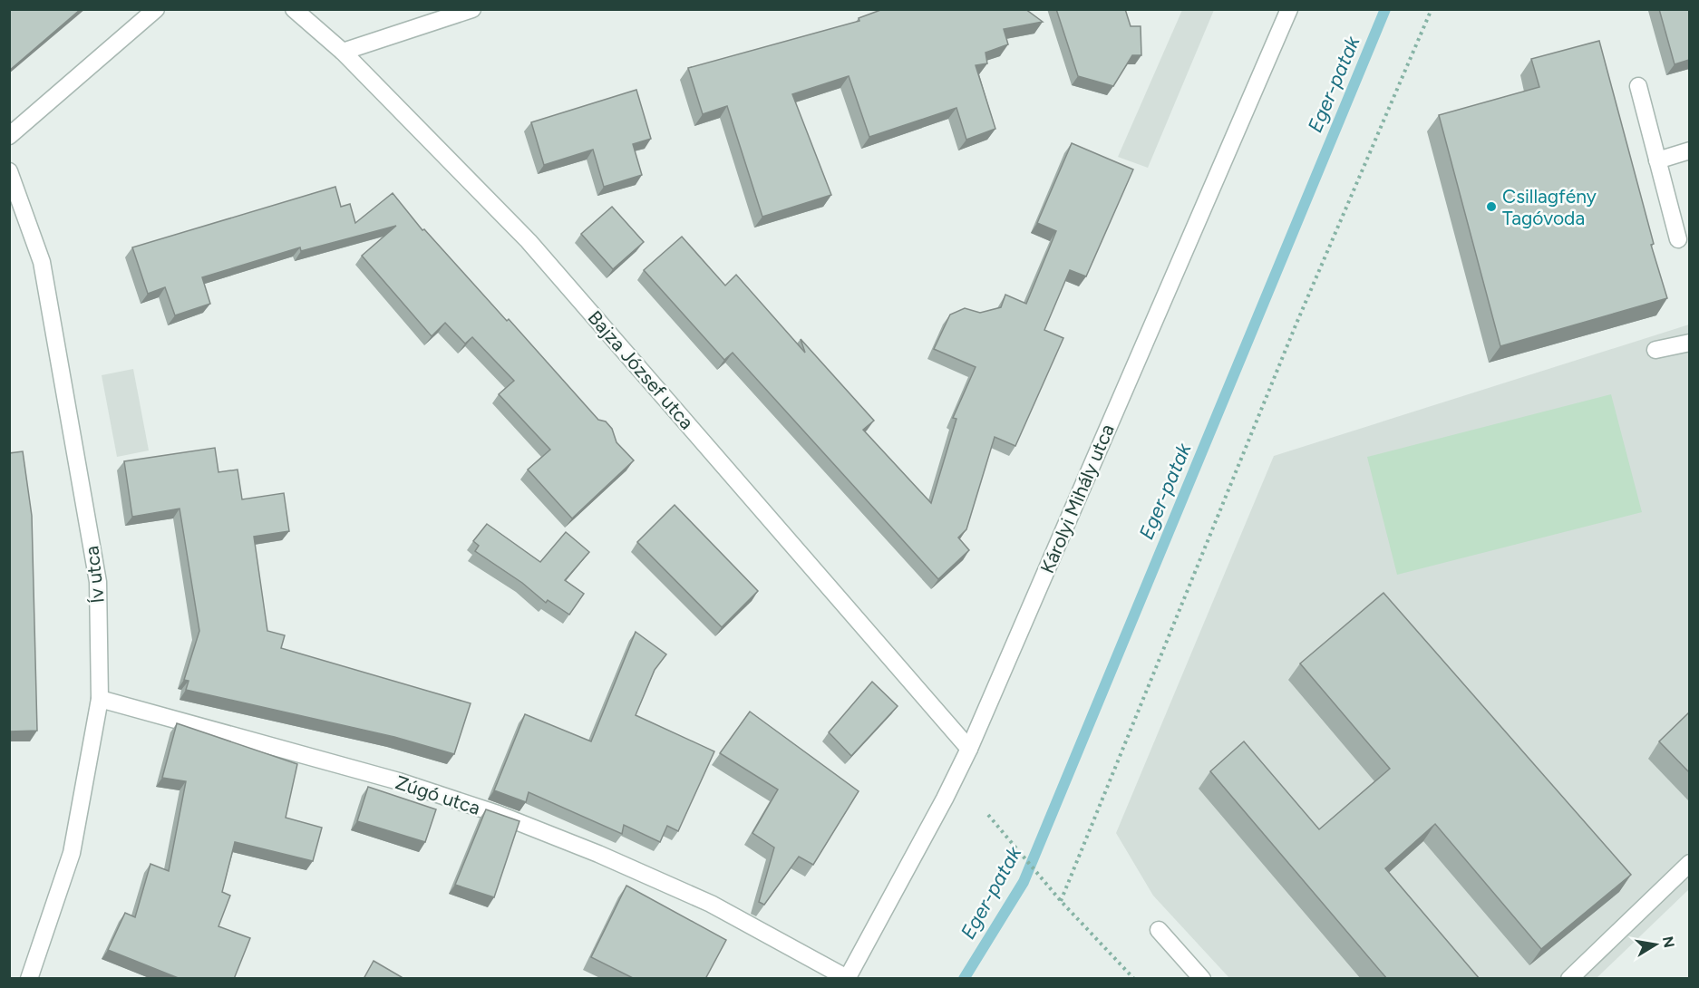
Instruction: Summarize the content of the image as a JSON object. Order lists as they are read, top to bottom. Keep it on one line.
{"streets":{"street":["Bajza József utca","Károlyi Mihály utca","Ív utca","Zúgó utca"]},"crossings":[["Bajza József utca","Károlyi Mihály utca"],["Károlyi Mihály utca","Zúgó utca"],["Ív utca","Zúgó utca"]],"water":["Eger-patak"],"places":["Csillagfény Tagóvoda"],"north":"right"}
